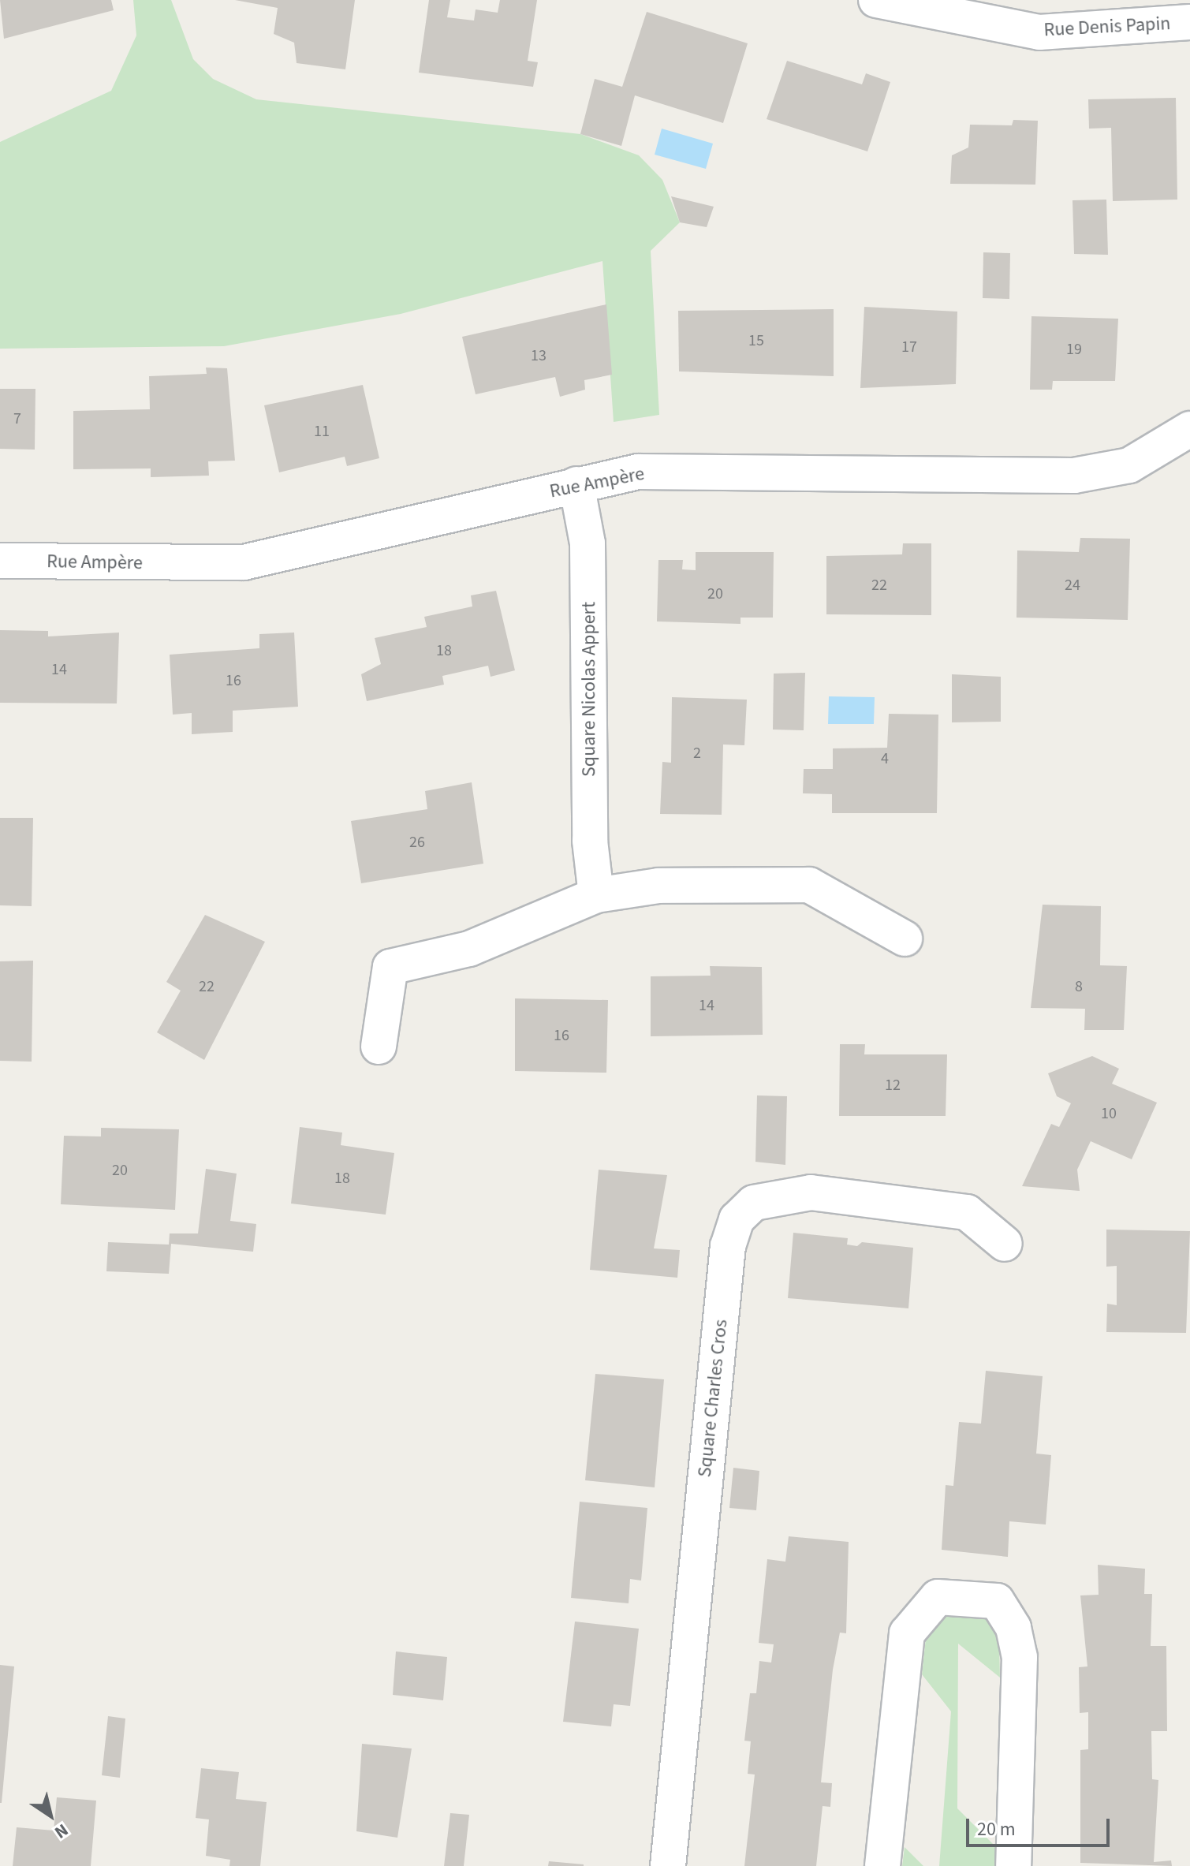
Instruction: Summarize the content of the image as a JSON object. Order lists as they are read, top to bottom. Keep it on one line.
{"streets":{"street":["Rue Denis Papin","Rue Ampère","Square Nicolas Appert","Square Charles Cros"]},"crossings":[["Rue Ampère","Square Nicolas Appert"]],"house_numbers":["15","17","19","13","7","11","22","24","20","18","14","16","2","4","26","22","8","14","16","12","10","20","18"],"scale_bar":"20 m","north":"bottom right"}
